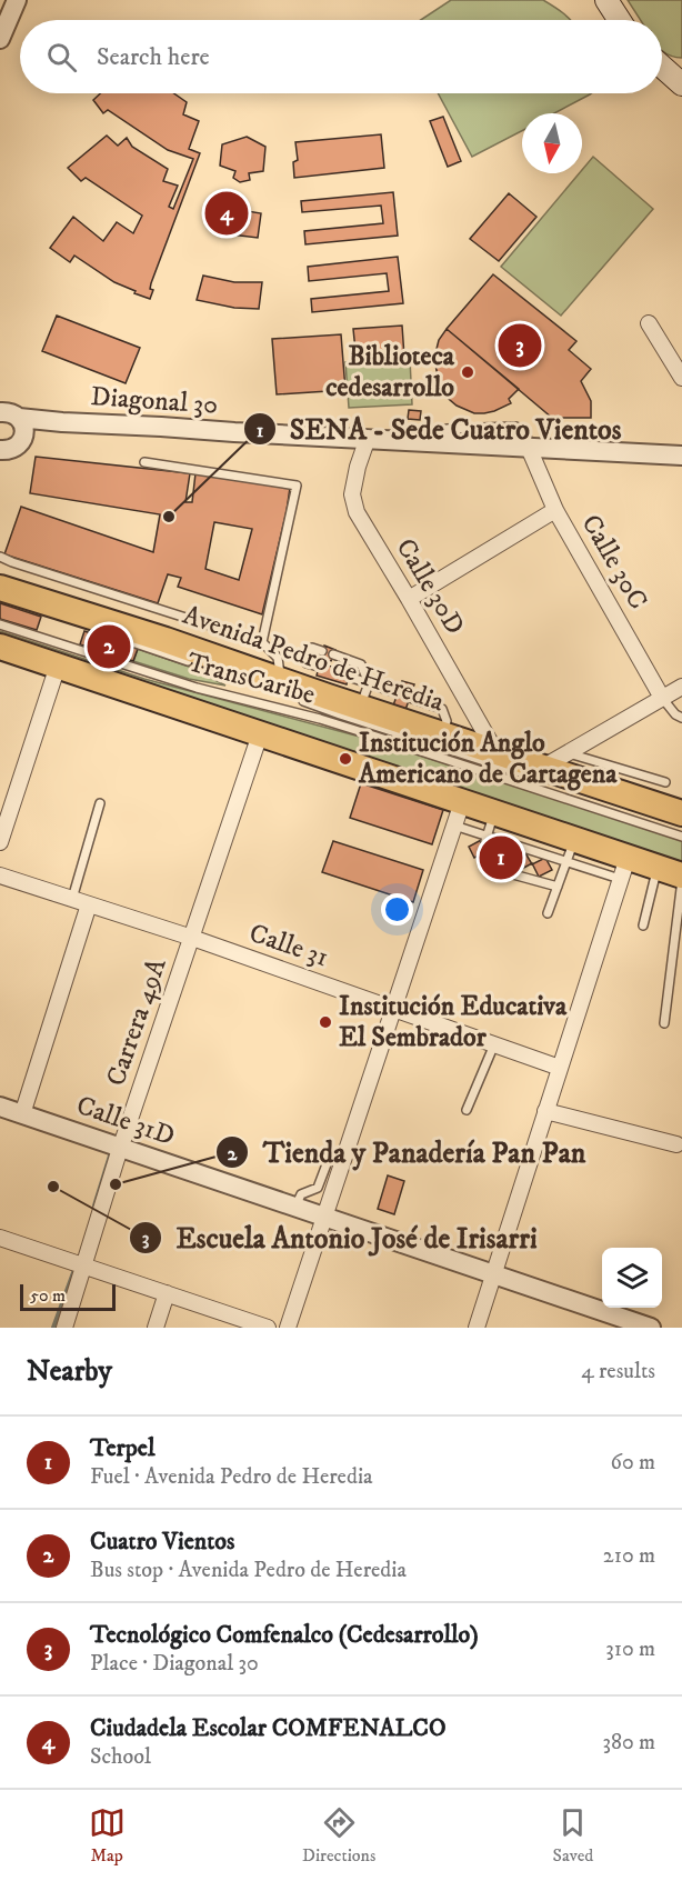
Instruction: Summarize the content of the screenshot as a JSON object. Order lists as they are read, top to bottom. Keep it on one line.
{"streets":{"highway":["Avenida Pedro de Heredia"],"street":["Diagonal 30","Calle 30C","Calle 30D","Calle 31","Carrera 49A","Calle 31D"],"lane":["TransCaribe"]},"crossings":[["Diagonal 30","Calle 30C"],["Diagonal 30","Calle 30D"],["Calle 30D","Avenida Pedro de Heredia"],["Avenida Pedro de Heredia","TransCaribe"],["Calle 31","Carrera 49A"],["Carrera 49A","Calle 31D"]],"places":["Biblioteca cedesarrollo","SENA - Sede Cuatro Vientos","Institución Anglo Americano de Cartagena","Institución Educativa El Sembrador","Tienda y Panadería Pan Pan","Escuela Antonio José de Irisarri"],"scale_bar":"50 m","north":"bottom","page":{"search":"Search here","pins":["4","3","2","1"],"scale":"50 m","heading":["Nearby","4 results"],"list":[{"mark":"1","name":"Terpel","note":"Fuel · Avenida Pedro de Heredia","value":"60 m"},{"mark":"2","name":"Cuatro Vientos","note":"Bus stop · Avenida Pedro de Heredia","value":"210 m"},{"mark":"3","name":"Tecnológico Comfenalco (Cedesarrollo)","note":"Place · Diagonal 30","value":"310 m"},{"mark":"4","name":"Ciudadela Escolar COMFENALCO","note":"School","value":"380 m"}],"nav":["Map","Directions","Saved"]}}
